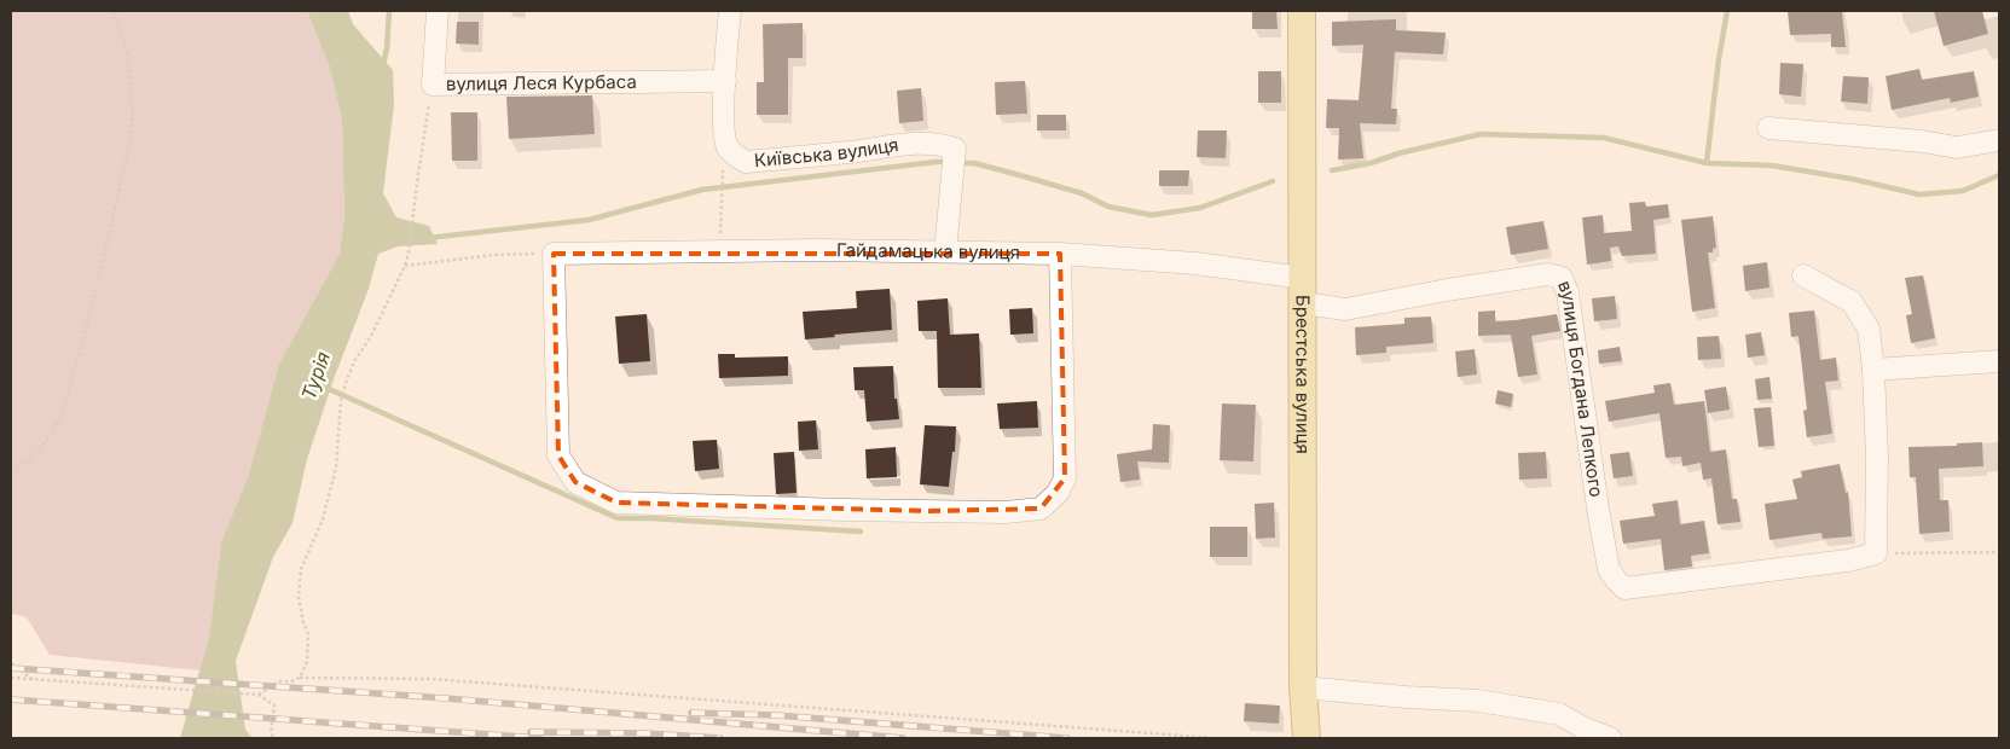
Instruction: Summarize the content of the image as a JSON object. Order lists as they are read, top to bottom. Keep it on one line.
{"streets":{"main road":["Брестська вулиця"],"street":["вулиця Леся Курбаса","Київська вулиця","Гайдамацька вулиця","вулиця Богдана Лепкого"]},"crossings":[["вулиця Леся Курбаса","Київська вулиця"],["Київська вулиця","Гайдамацька вулиця"],["Гайдамацька вулиця","Брестська вулиця"],["Гайдамацька вулиця","вулиця Богдана Лепкого"],["Брестська вулиця","вулиця Богдана Лепкого"]],"water":["Турія"]}
